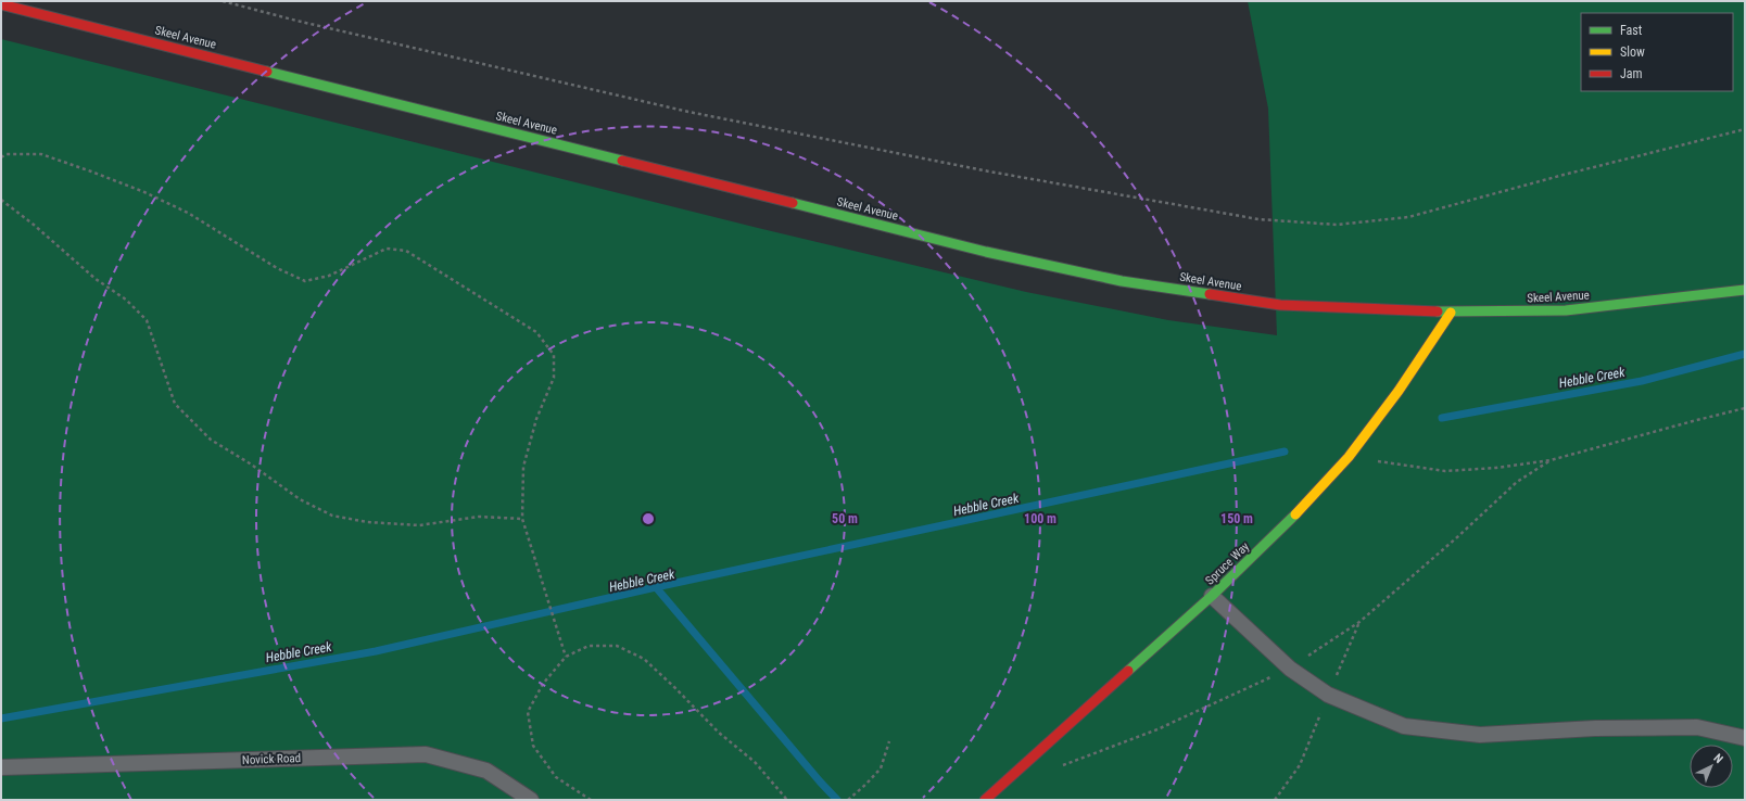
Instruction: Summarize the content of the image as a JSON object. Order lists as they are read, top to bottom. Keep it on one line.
{"streets":{"street":["Skeel Avenue","Spruce Way"],"lane":["Novick Road"]},"crossings":[["Skeel Avenue","Spruce Way"]],"water":["Hebble Creek"],"legend":["Fast","Slow","Jam"],"north":"top right","rings":["50 m","100 m","150 m"]}
